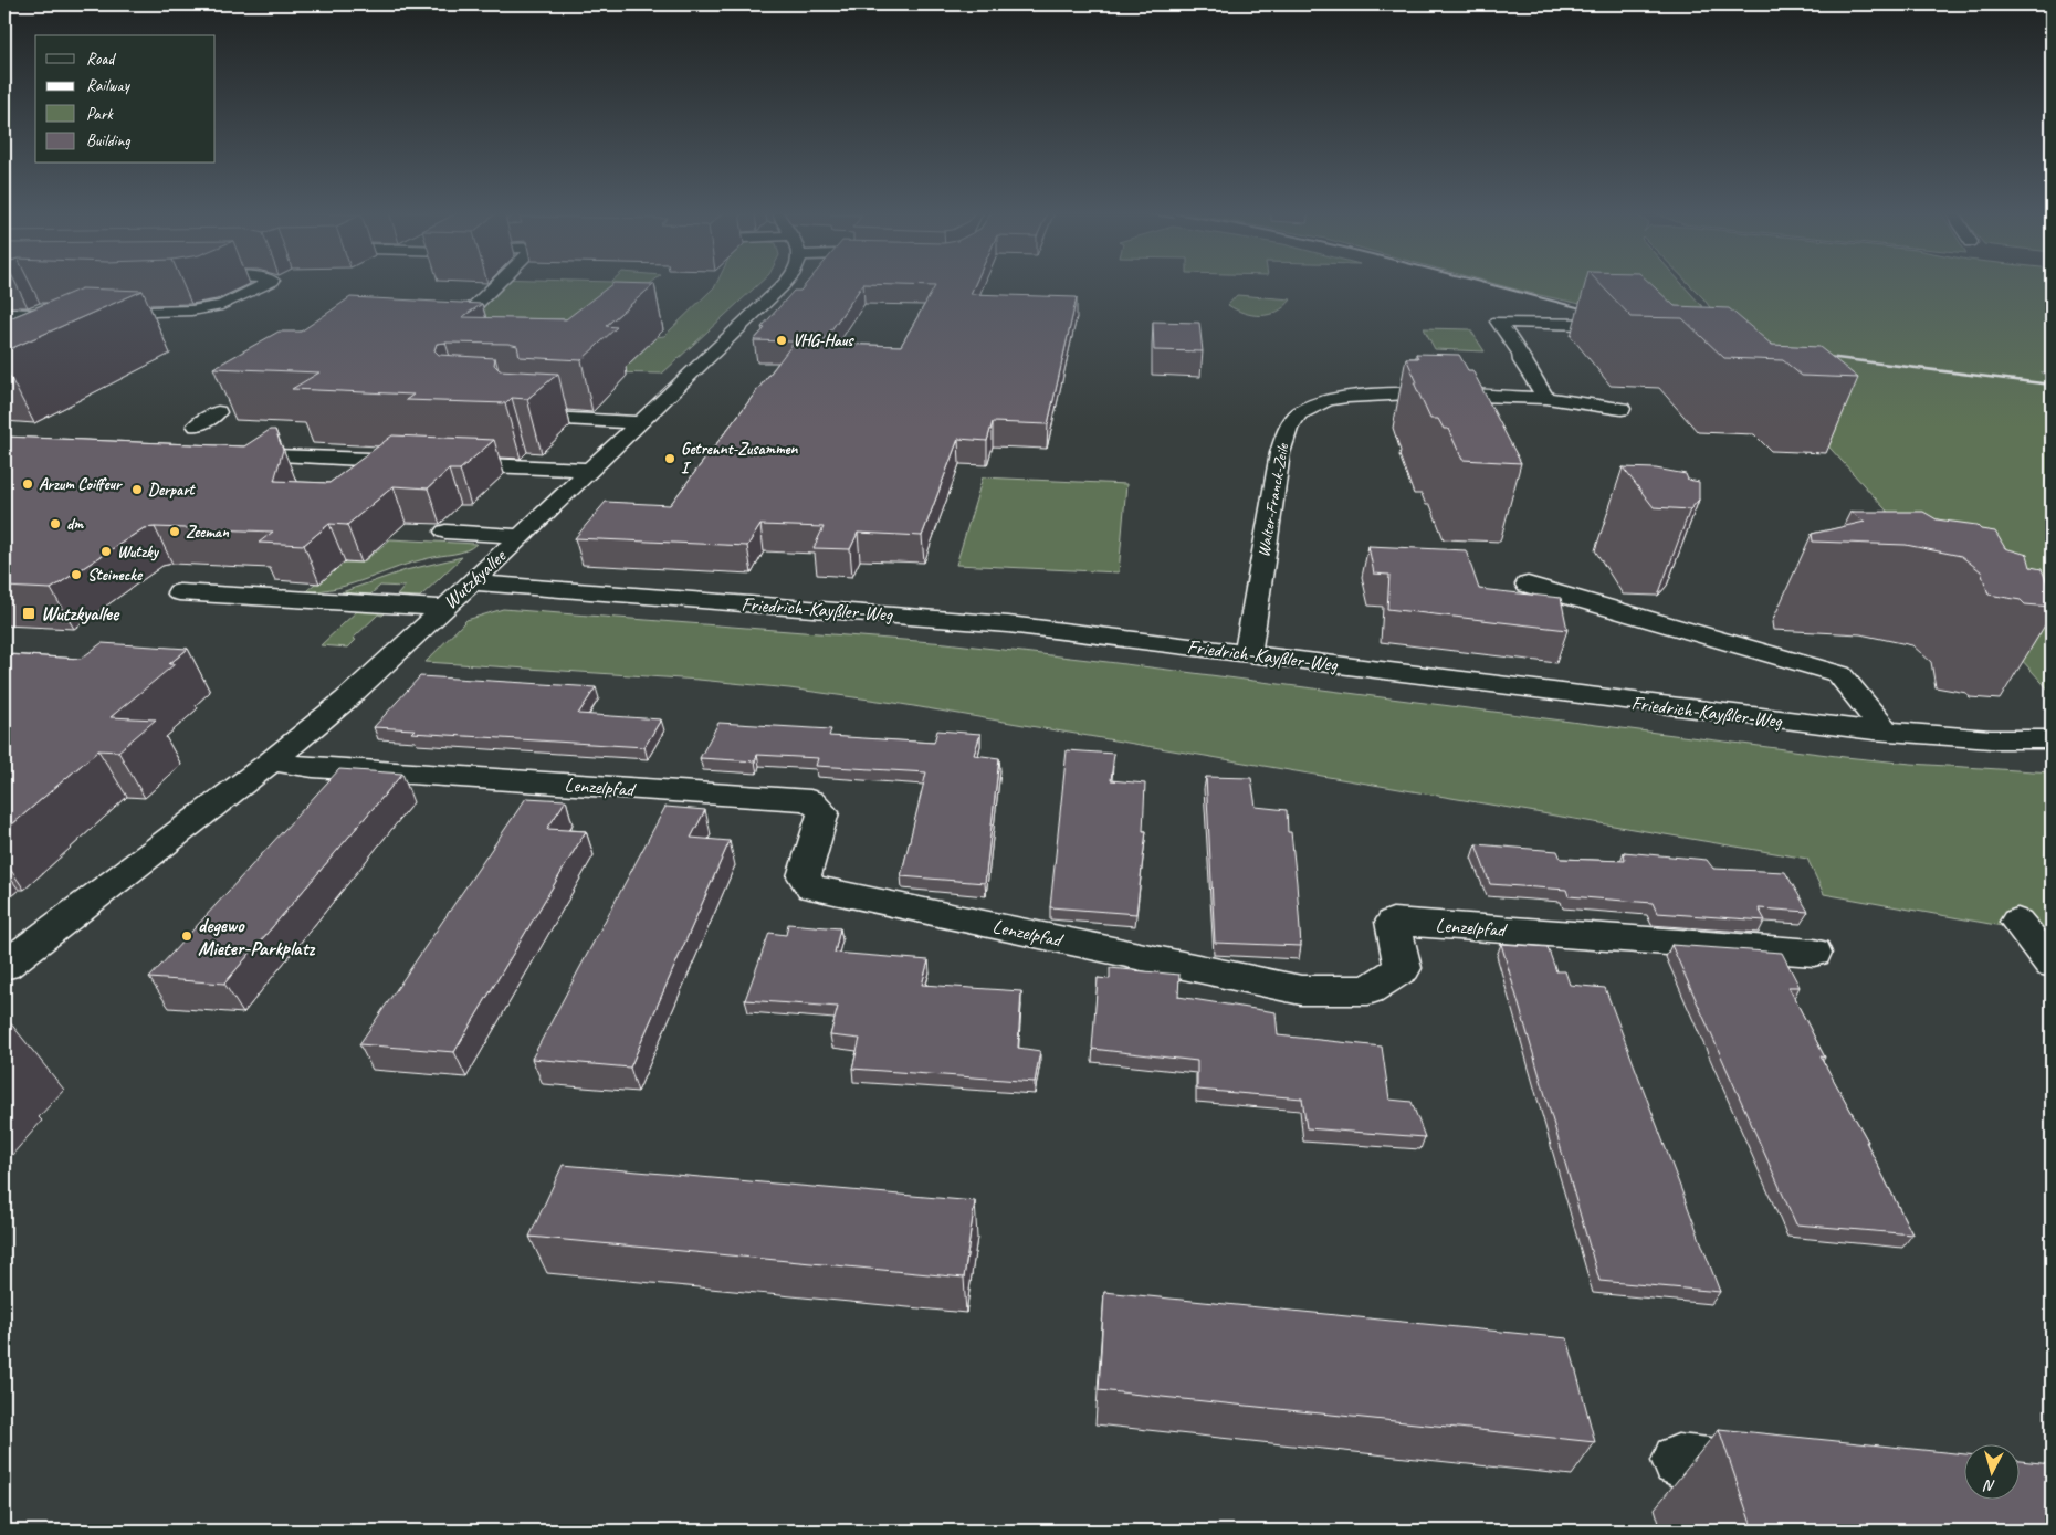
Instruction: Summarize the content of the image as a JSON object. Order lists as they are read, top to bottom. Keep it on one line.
{"streets":{"street":["Walter-Franck-Zeile","Wutzkyallee","Friedrich-Kayßler-Weg","Lenzelpfad"]},"crossings":[["Walter-Franck-Zeile","Friedrich-Kayßler-Weg"],["Wutzkyallee","Friedrich-Kayßler-Weg"],["Wutzkyallee","Lenzelpfad"]],"places":{"other":["VHG-Haus","Getrennt-Zusammen I","Arzum Coiffeur","Derpart","dm","Zeeman","Wutzky","Steinecke","degewo Mieter-Parkplatz"],"transit":["Wutzkyallee"]},"legend":["Road","Railway","Park","Building"],"north":"bottom"}
